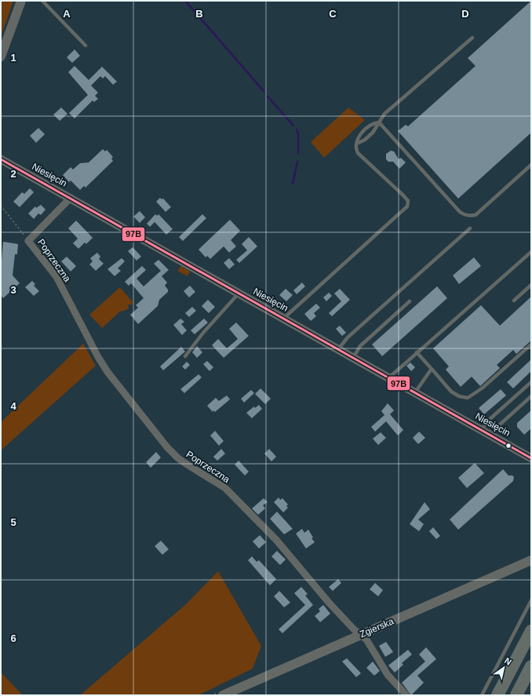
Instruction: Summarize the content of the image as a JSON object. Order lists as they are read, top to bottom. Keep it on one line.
{"streets":{"main road":["Zgierska"],"street":["Niesięcin","Poprzeczna"]},"crossings":[["Poprzeczna","Zgierska"]],"lines":["transit line 97B"],"north":"top right","grid":{"columns":["A","B","C","D"],"rows":["1","2","3","4","5","6"]}}
